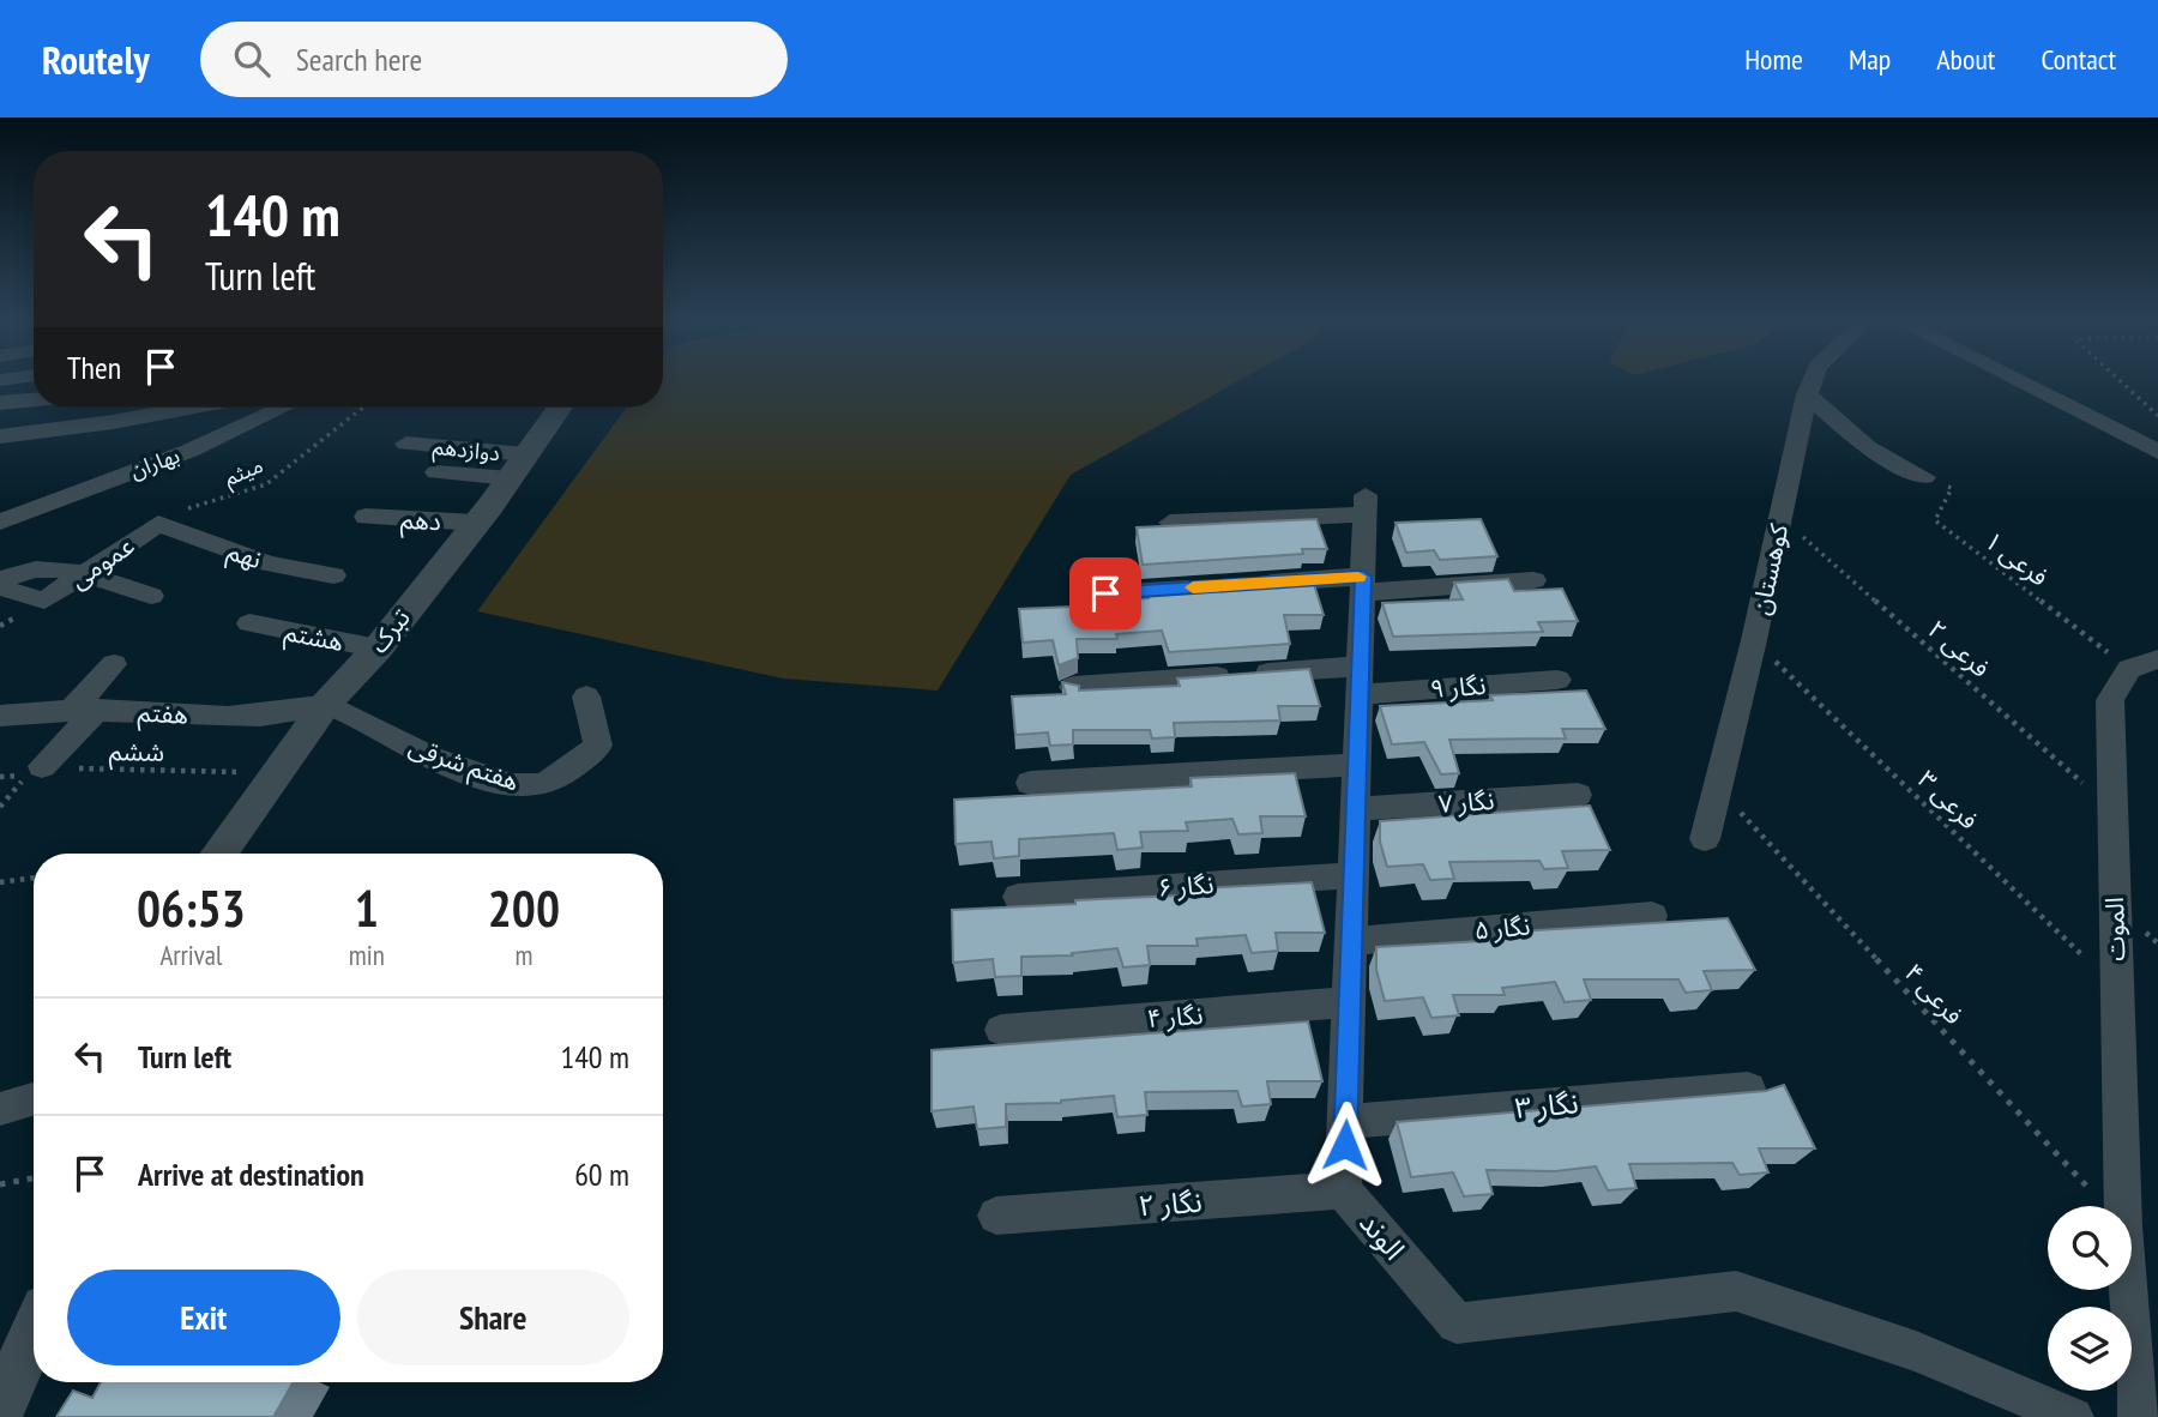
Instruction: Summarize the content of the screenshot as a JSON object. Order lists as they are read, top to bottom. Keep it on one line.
{"streets":{"street":["دوازدهم","بهاران","دهم","نهم","عمومی","کوهستان","تبرک","هشتم","نگار ۹","هفتم","هفتم شرقی","نگار ۷","نگار ۶","نگار ۵","الموت","نگار ۴","نگار ۳","نگار ۲","الوند"],"path":["میثم","فرعی ۱","فرعی ۲","ششم","فرعی ۳","فرعی ۴"]},"crossings":[["دوازدهم","تبرک"],["میثم","نهم"],["میثم","عمومی"],["دهم","تبرک"],["نهم","عمومی"],["فرعی ۱","الموت"],["کوهستان","فرعی ۲"],["کوهستان","فرعی ۳"],["کوهستان","فرعی ۴"],["تبرک","هشتم"],["تبرک","هفتم"],["تبرک","ششم"],["تبرک","هفتم شرقی"],["فرعی ۲","الموت"],["نگار ۹","الوند"],["هفتم","هفتم شرقی"],["فرعی ۳","الموت"],["نگار ۷","الوند"],["نگار ۶","الوند"],["نگار ۵","الوند"],["نگار ۴","الوند"],["نگار ۳","الوند"],["نگار ۲","الوند"]],"page":{"header":"Routely","search":"Search here","nav":["Home","Map","About","Contact"],"turn":["140 m","Turn left"],"then":"Then","eta":["06:53","Arrival","1","min","200","m"],"list":[{"name":"Turn left","value":"140 m"},{"name":"Arrive at destination","value":"60 m"}],"buttons":["Exit","Share"]}}
